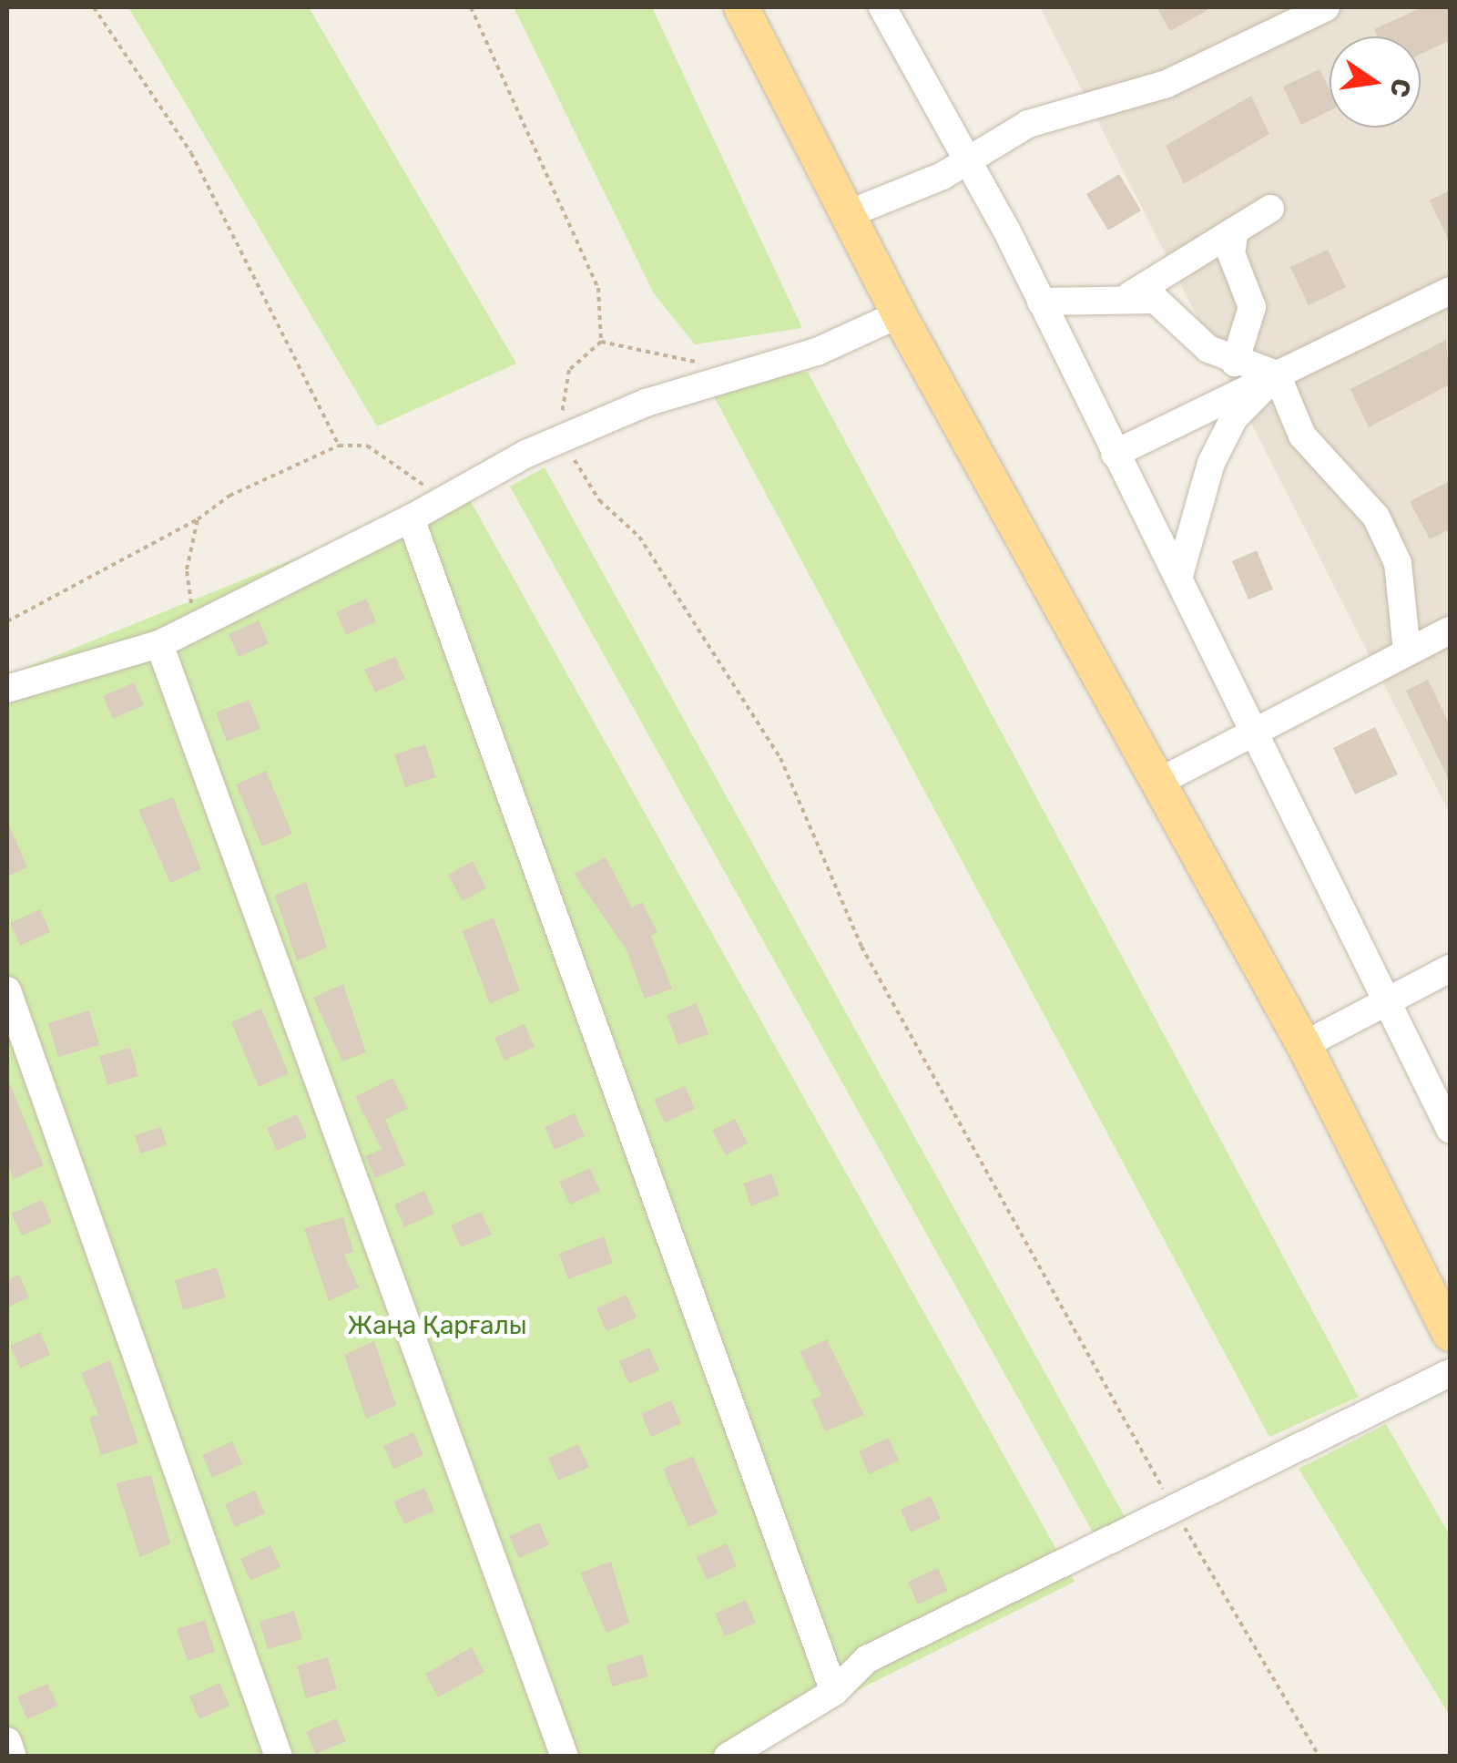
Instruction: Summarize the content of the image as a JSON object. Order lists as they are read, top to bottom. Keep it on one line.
{"parks":["Жаңа Қарғалы"],"north":"right"}
